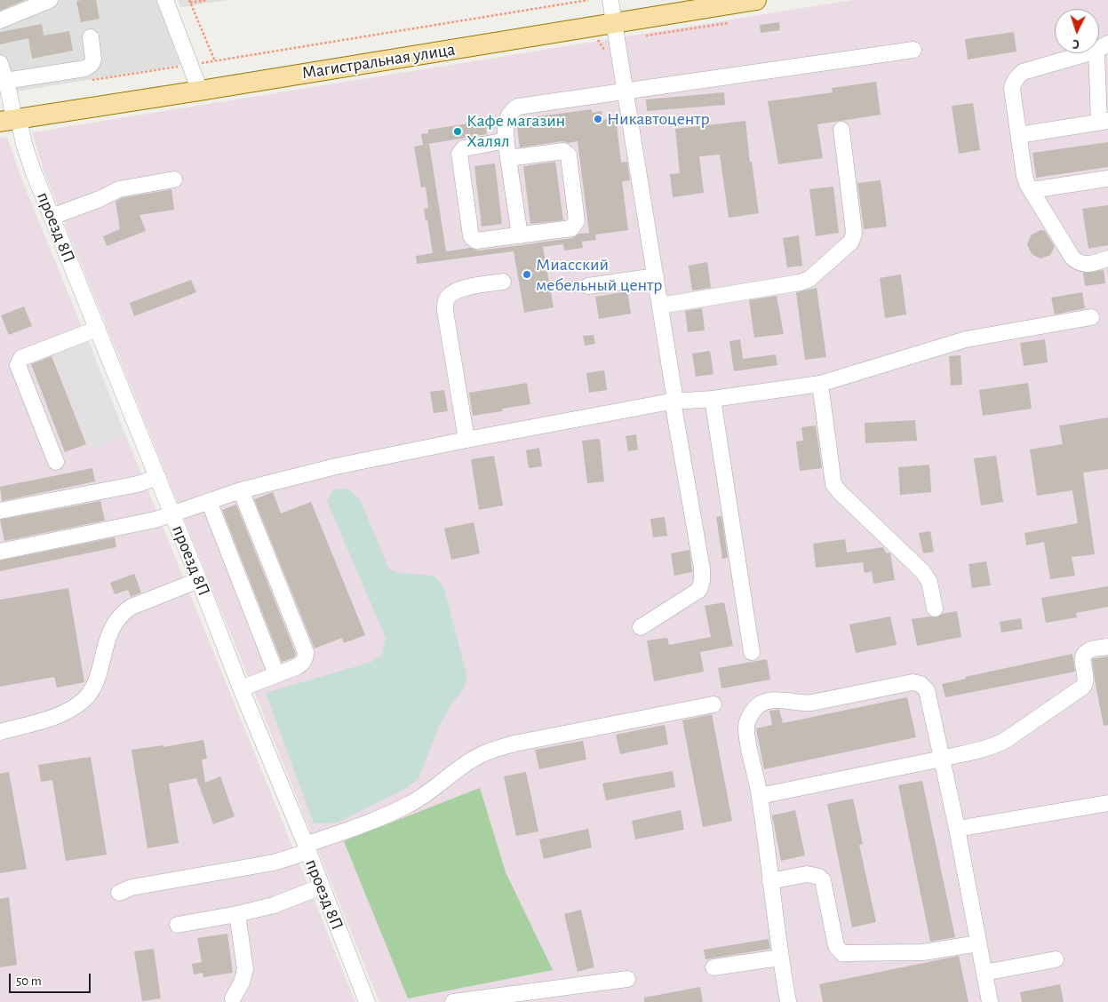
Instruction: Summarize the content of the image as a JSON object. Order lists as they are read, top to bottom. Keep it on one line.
{"streets":{"main road":["Магистральная улица"],"street":["проезд 8П"]},"crossings":[["Магистральная улица","проезд 8П"]],"places":["Никавтоцентр","Кафе магазин Халял","Миасский мебельный центр"],"scale_bar":"50 m","north":"bottom"}
